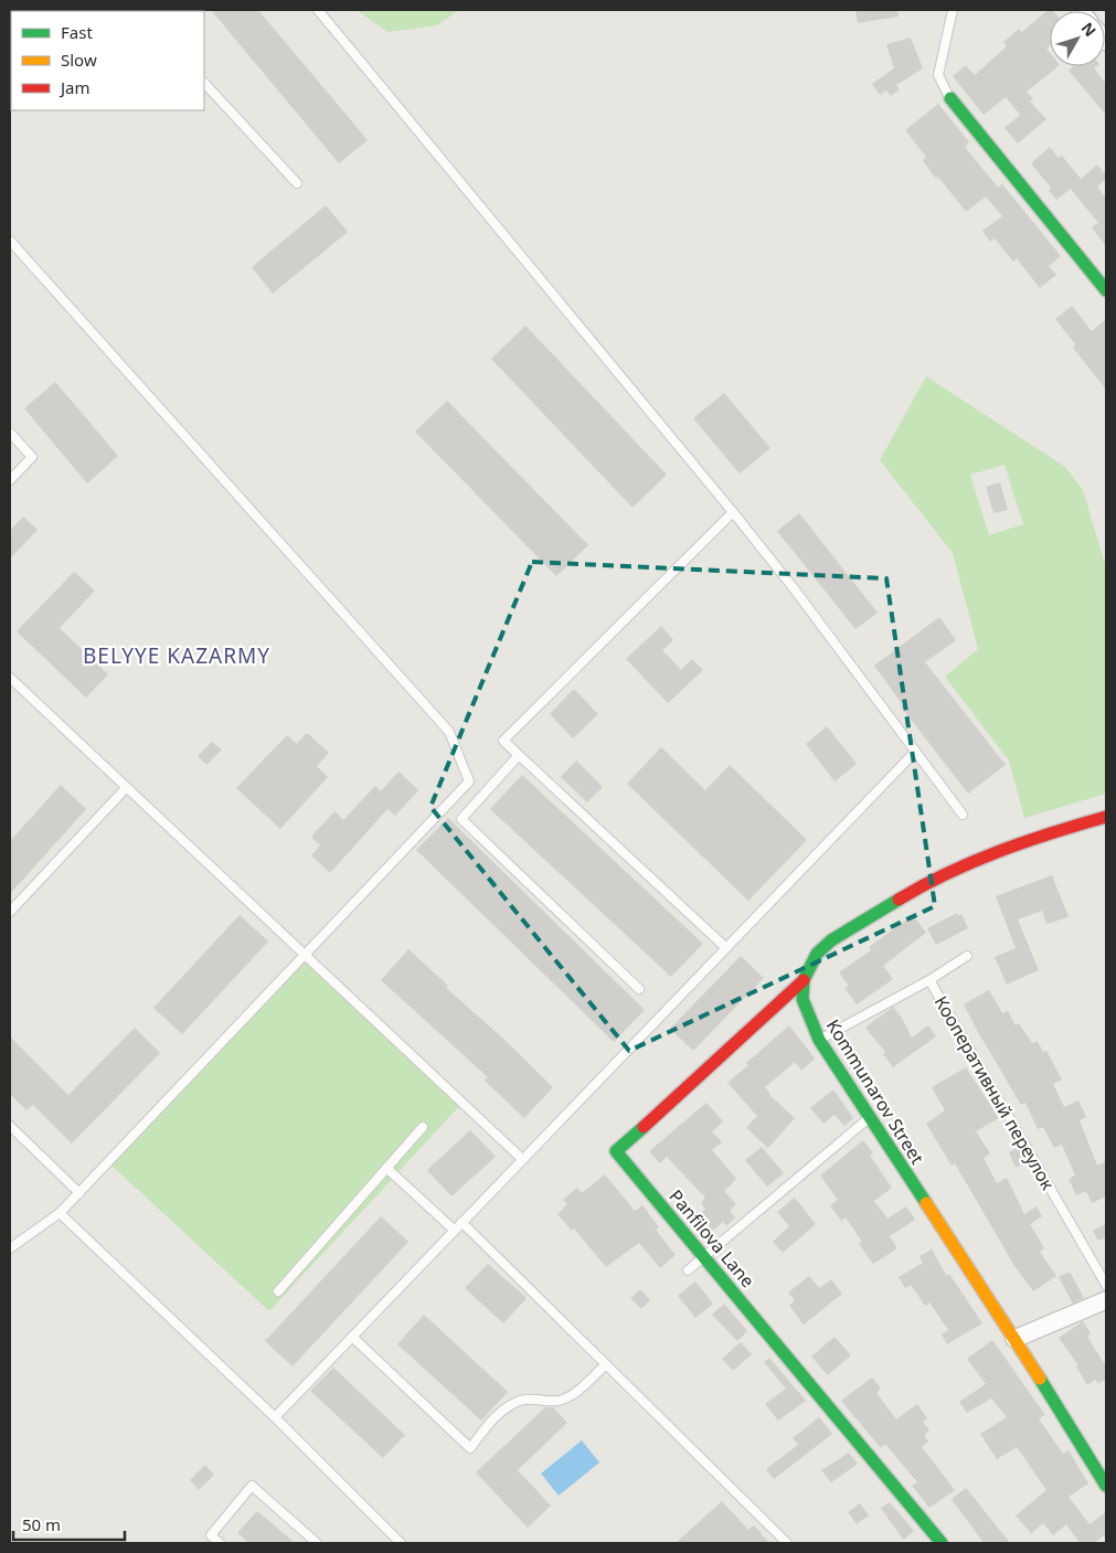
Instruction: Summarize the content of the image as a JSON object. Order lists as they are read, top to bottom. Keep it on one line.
{"streets":{"street":["Kommunarov Street","Panfilova Lane"],"lane":["Кооперативный переулок"]},"crossings":[["Kommunarov Street","Кооперативный переулок"],["Kommunarov Street","Panfilova Lane"]],"districts":["BELYYE KAZARMY"],"legend":["Fast","Slow","Jam"],"scale_bar":"50 m","north":"top right"}
